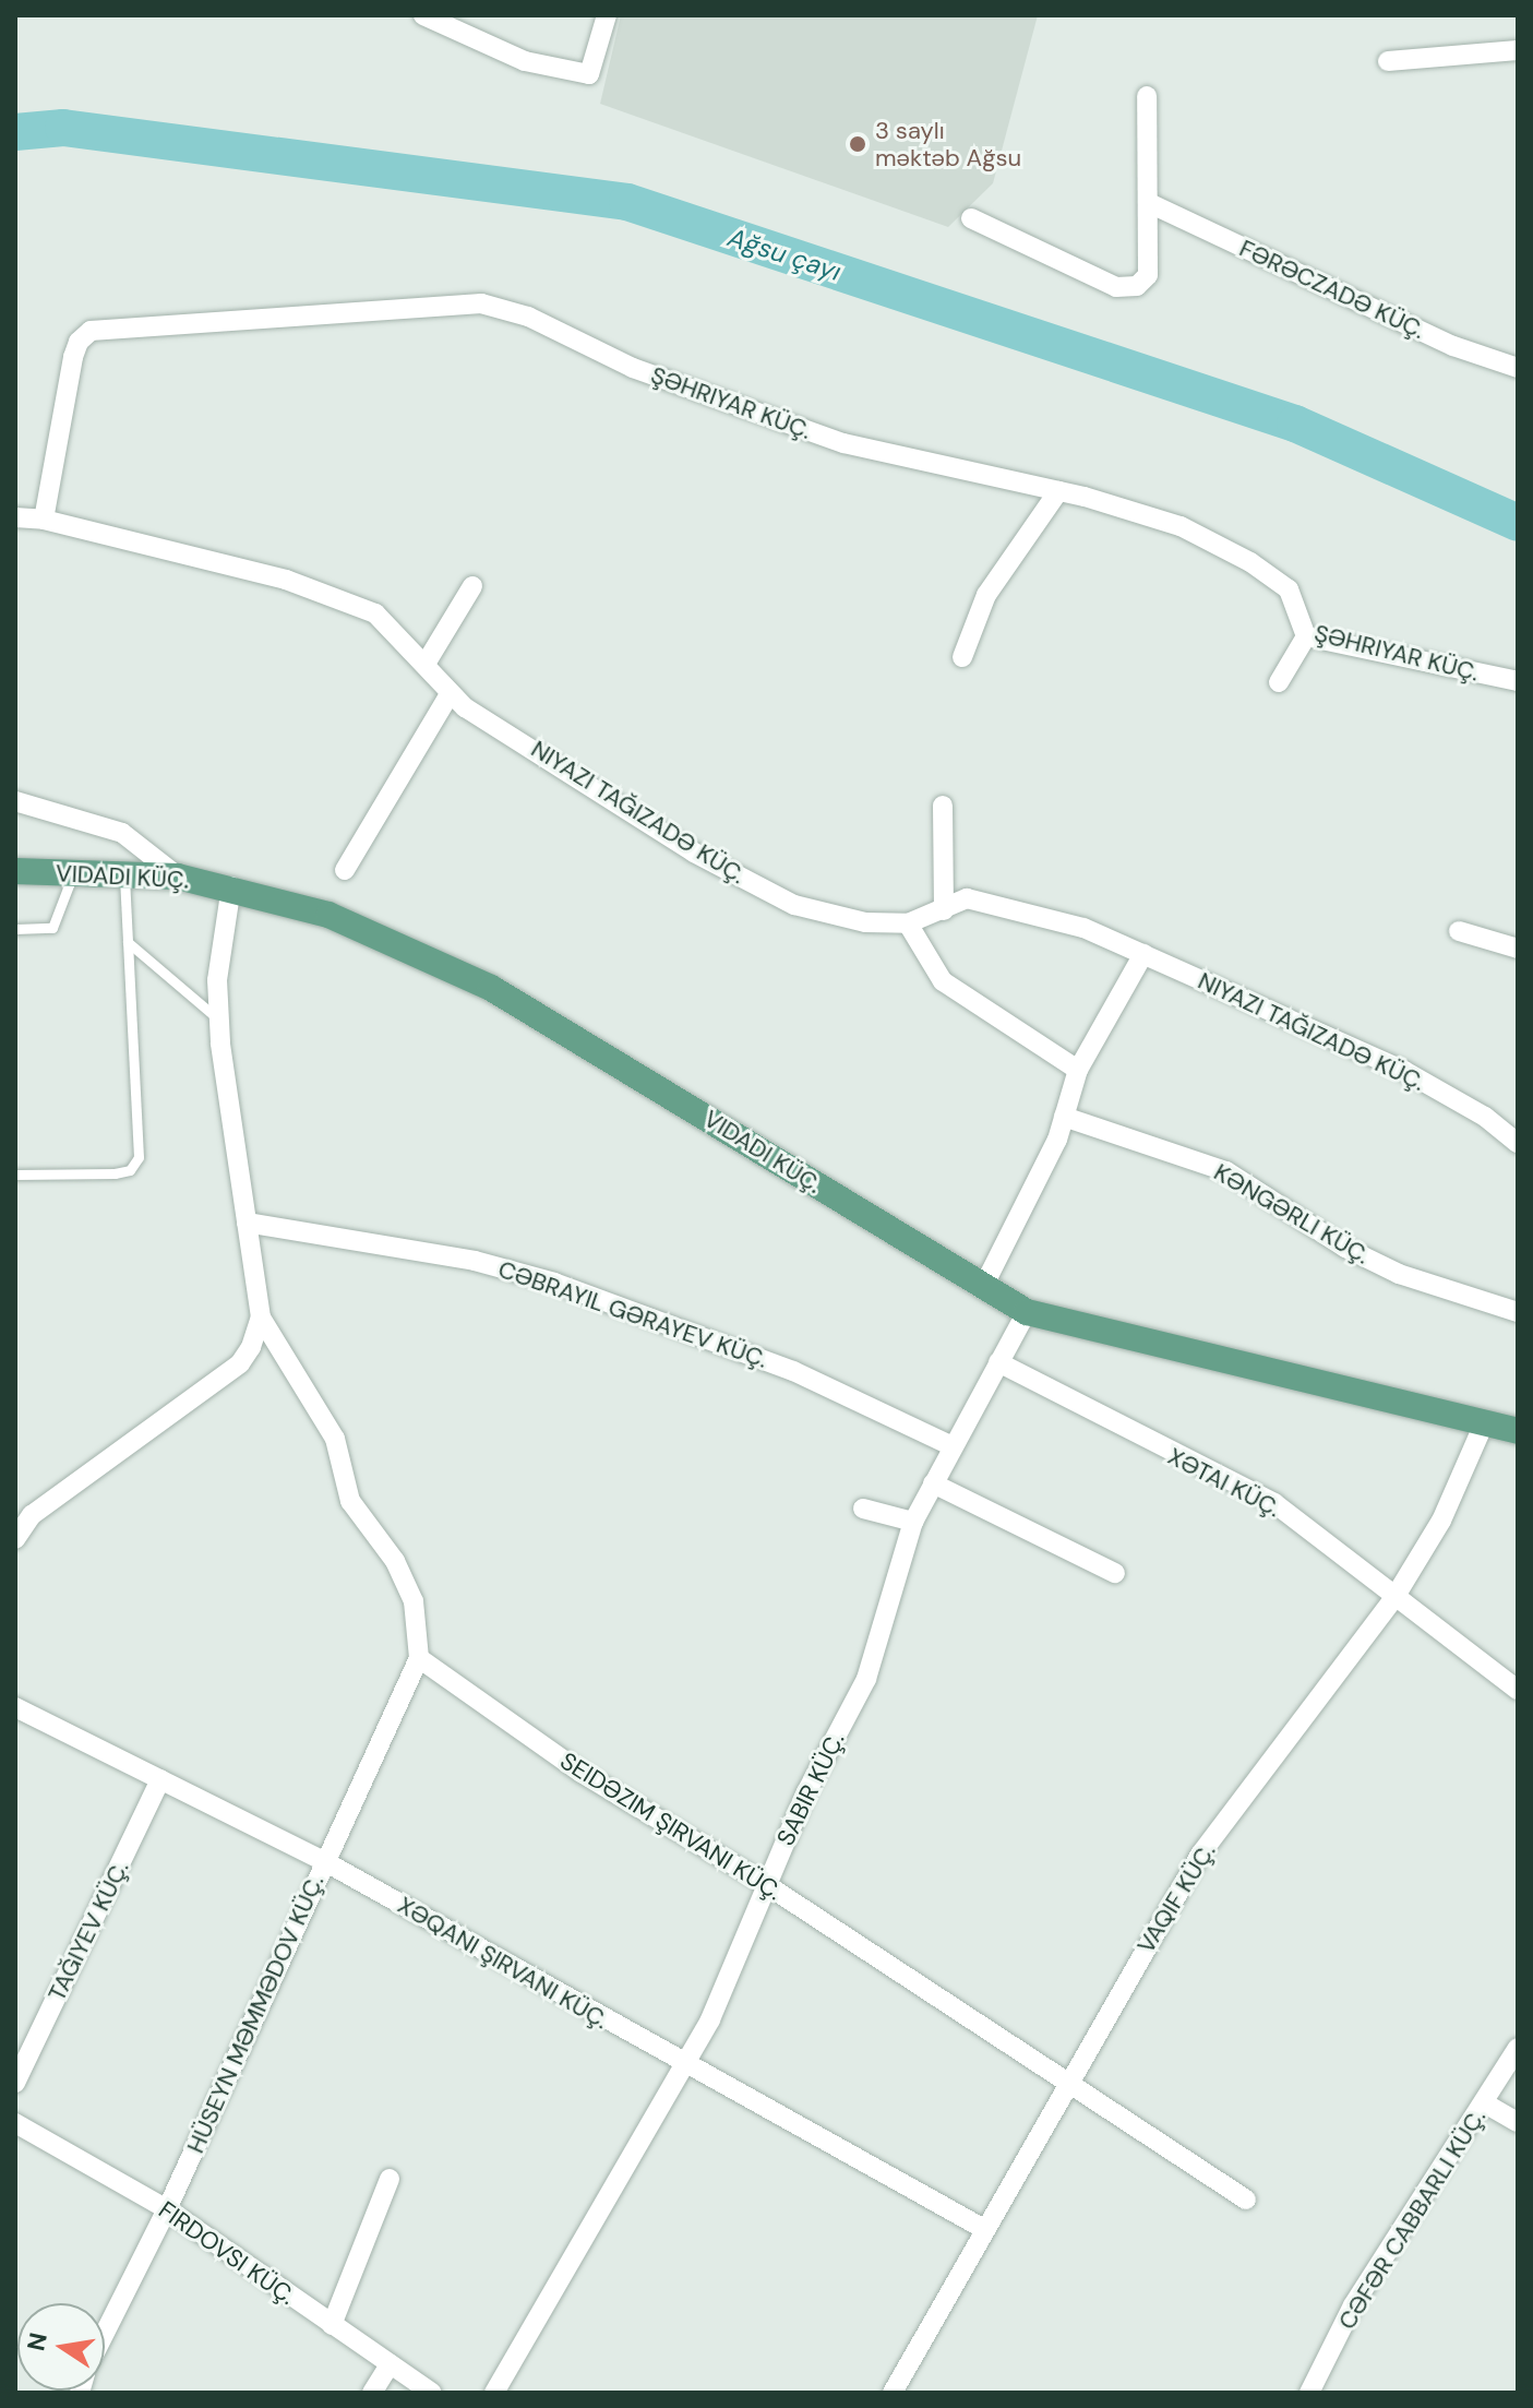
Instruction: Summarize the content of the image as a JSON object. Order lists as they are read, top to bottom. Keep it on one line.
{"streets":{"main road":["VIDADI KÜÇ."],"street":["FƏRƏCZADƏ KÜÇ.","ŞƏHRIYAR KÜÇ.","KƏNGƏRLI KÜÇ.","XƏTAI KÜÇ.","SABIR KÜÇ.","SEIDƏZIM ŞIRVANI KÜÇ.","VAQIF KÜÇ.","XƏQANI ŞIRVANI KÜÇ.","HÜSEYN MƏMMƏDOV KÜÇ.","FIRDOVSI KÜÇ."]},"crossings":[["VIDADI KÜÇ.","SABIR KÜÇ."],["VIDADI KÜÇ.","VAQIF KÜÇ."],["XƏTAI KÜÇ.","SABIR KÜÇ."],["XƏTAI KÜÇ.","VAQIF KÜÇ."],["SABIR KÜÇ.","SEIDƏZIM ŞIRVANI KÜÇ."],["SABIR KÜÇ.","XƏQANI ŞIRVANI KÜÇ."],["SEIDƏZIM ŞIRVANI KÜÇ.","VAQIF KÜÇ."],["SEIDƏZIM ŞIRVANI KÜÇ.","HÜSEYN MƏMMƏDOV KÜÇ."],["VAQIF KÜÇ.","XƏQANI ŞIRVANI KÜÇ."],["XƏQANI ŞIRVANI KÜÇ.","HÜSEYN MƏMMƏDOV KÜÇ."],["HÜSEYN MƏMMƏDOV KÜÇ.","FIRDOVSI KÜÇ."]],"water":["Ağsu çayı"],"places":["3 saylı məktəb Ağsu"],"north":"left"}
